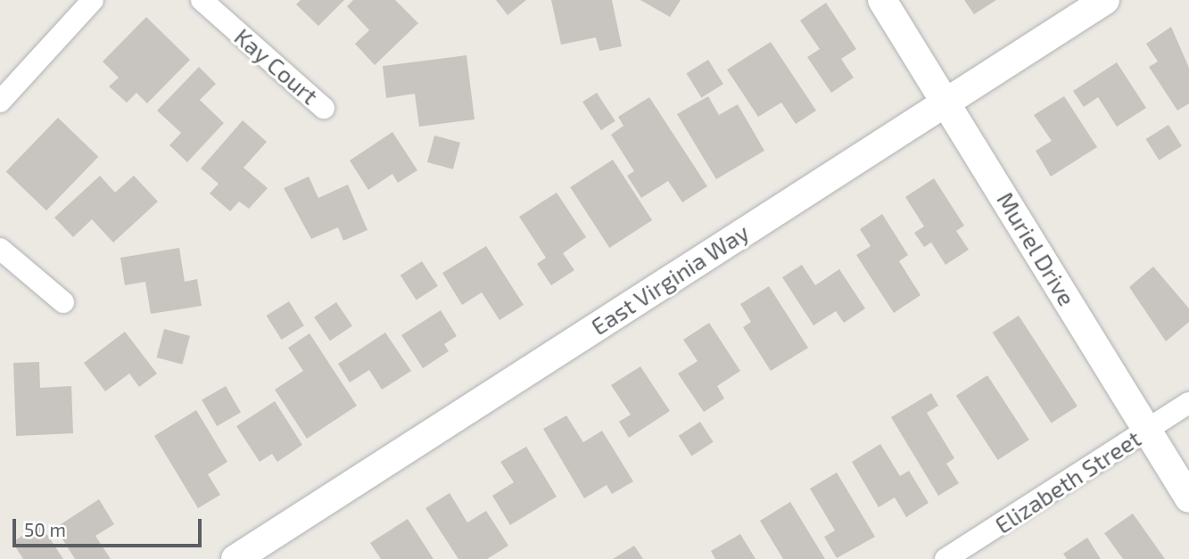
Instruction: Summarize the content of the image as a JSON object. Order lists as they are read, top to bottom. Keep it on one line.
{"streets":{"street":["Kay Court","Muriel Drive","East Virginia Way","Elizabeth Street"]},"crossings":[["Muriel Drive","East Virginia Way"],["Muriel Drive","Elizabeth Street"]],"scale_bar":"50 m"}
